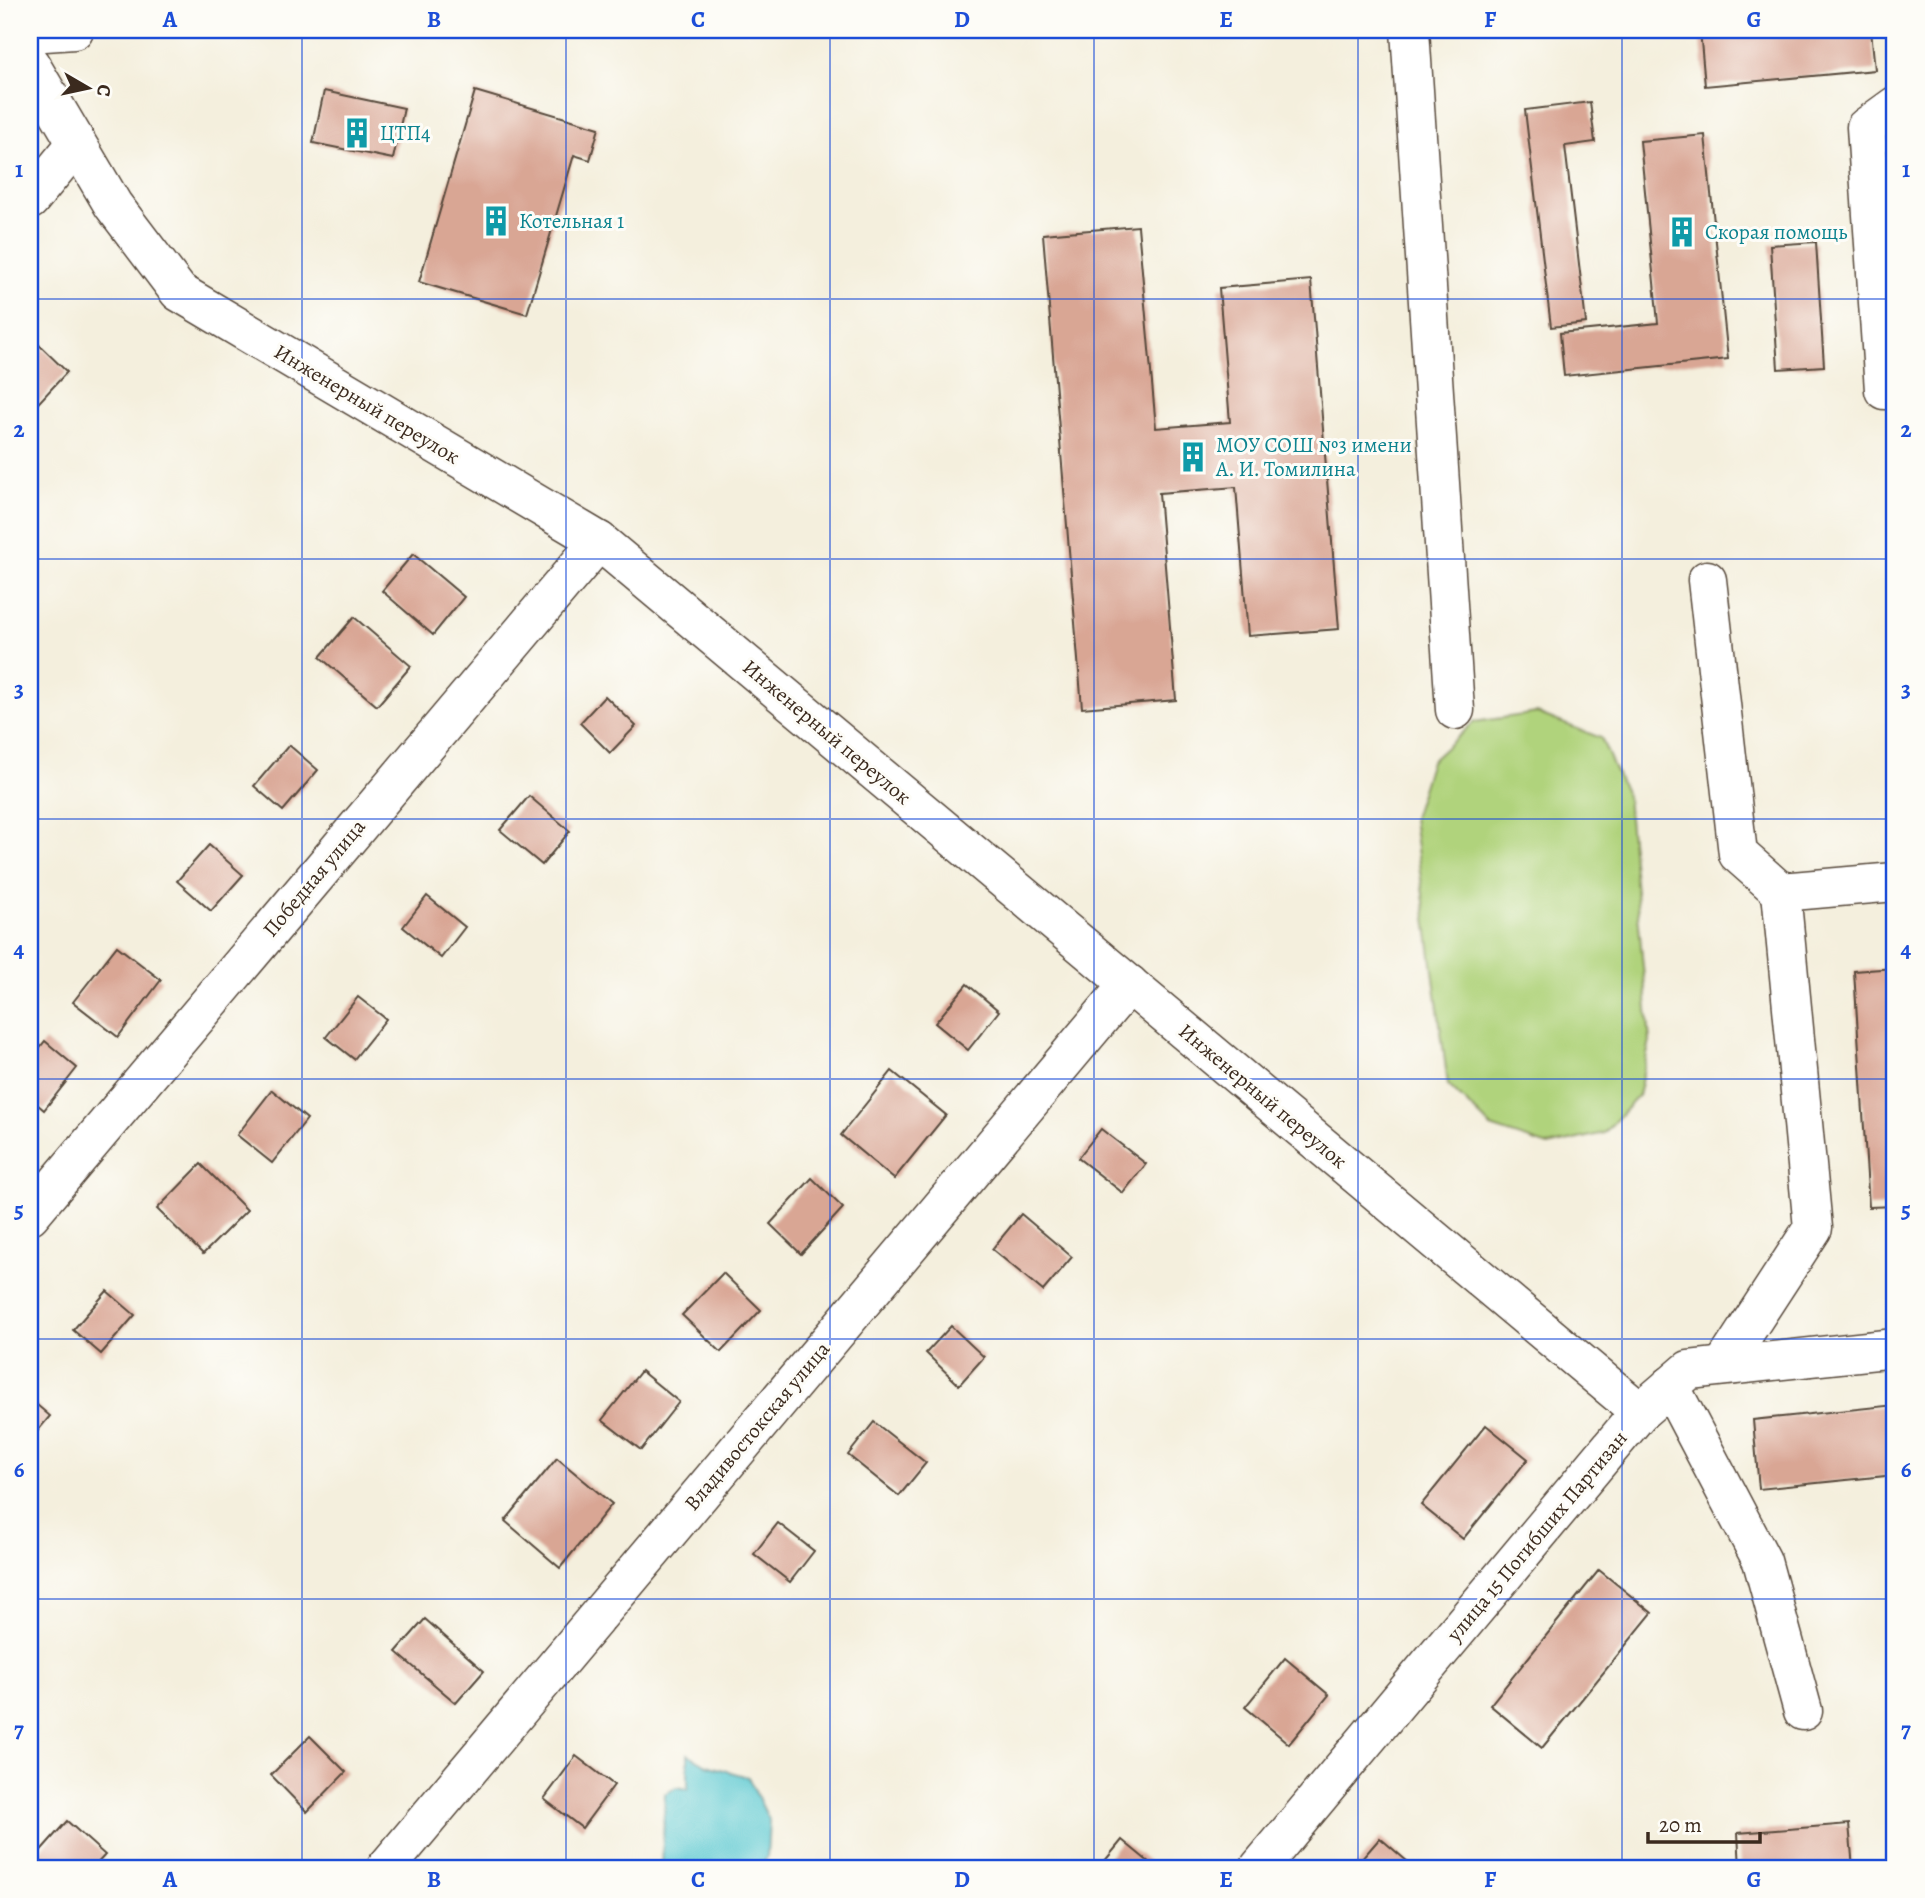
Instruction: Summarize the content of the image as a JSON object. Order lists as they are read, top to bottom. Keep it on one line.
{"streets":{"street":["Инженерный переулок","Победная улица","Владивостокская улица","улица 15 Погибших Партизан"]},"crossings":[["Инженерный переулок","Победная улица"],["Инженерный переулок","Владивостокская улица"],["Инженерный переулок","улица 15 Погибших Партизан"]],"places":{"building":["ЦТП4","Котельная 1","Скорая помощь","МОУ СОШ №3 имени А. И. Томилина"]},"scale_bar":"20 m","north":"right","grid":{"columns":["A","B","C","D","E","F","G"],"rows":["1","2","3","4","5","6","7"]}}
